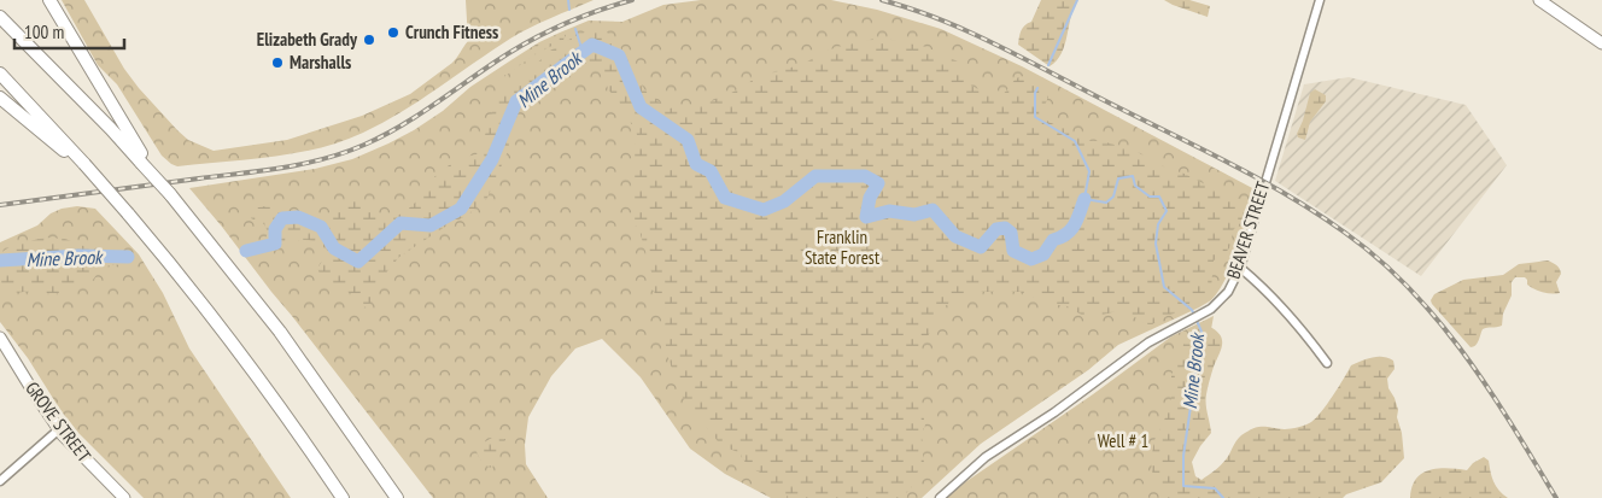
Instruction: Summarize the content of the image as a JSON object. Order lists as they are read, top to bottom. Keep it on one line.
{"streets":{"main road":["GROVE STREET"],"street":["BEAVER STREET"]},"water":["Mine Brook"],"parks":["Franklin State Forest","Well # 1"],"places":["Crunch Fitness","Elizabeth Grady","Marshalls"],"scale_bar":"100 m"}
